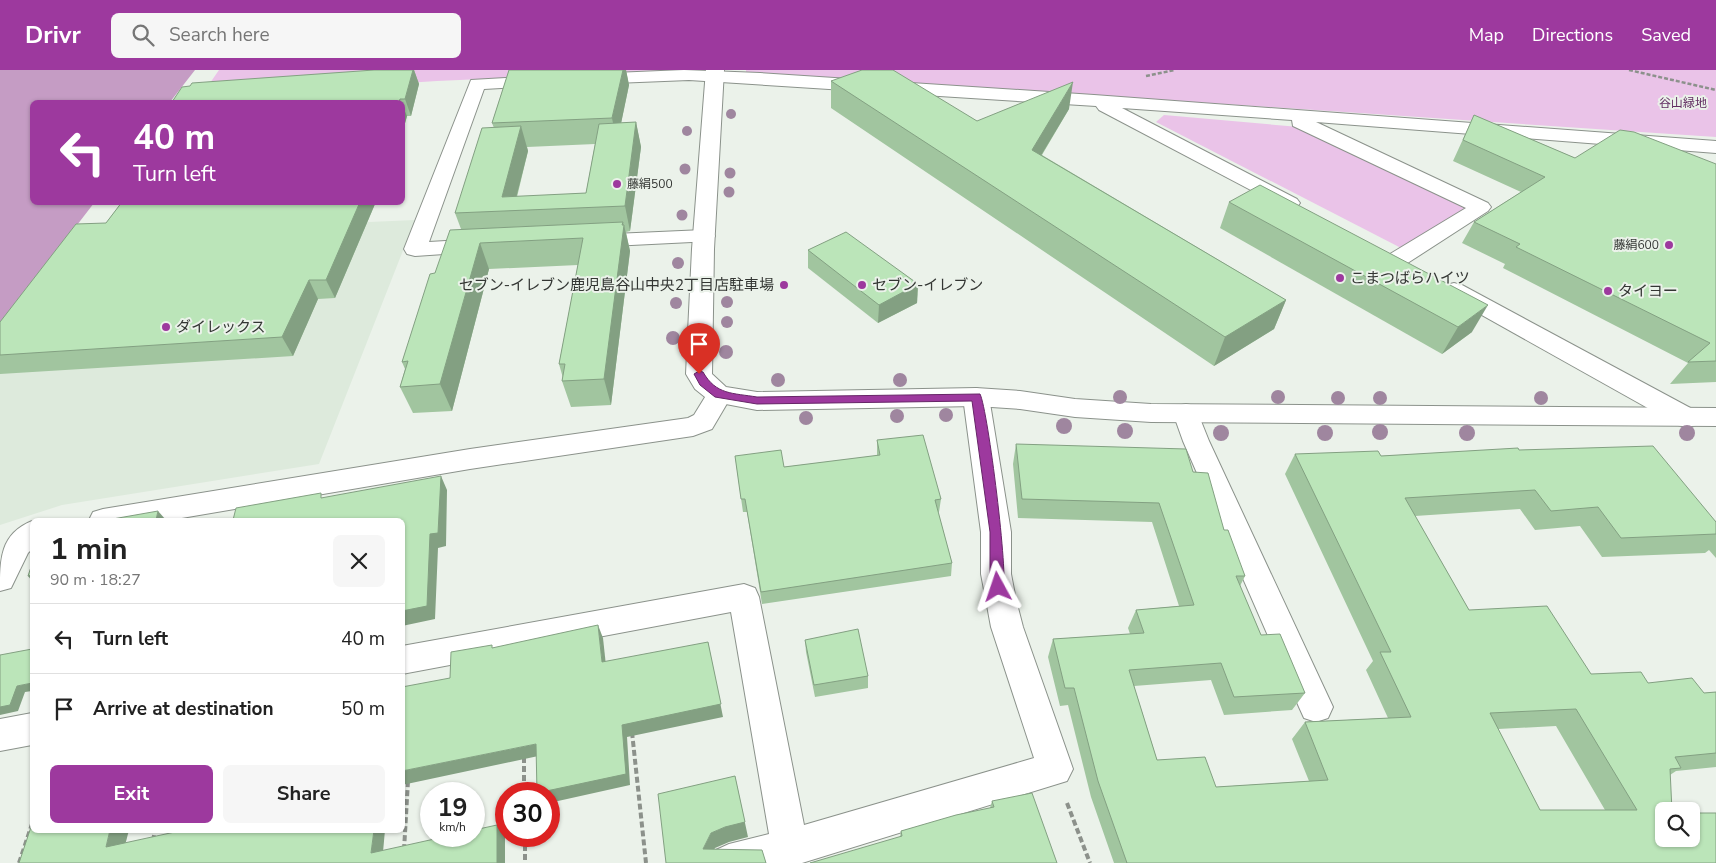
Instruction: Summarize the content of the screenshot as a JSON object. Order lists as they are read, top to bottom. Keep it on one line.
{"parks":["谷山緑地"],"places":["藤絹500","藤絹600","こまつばらハイツ","セブン-イレブン鹿児島谷山中央2丁目店駐車場","セブン-イレブン","タイヨー","ダイレックス"],"page":{"header":"Drivr","search":"Search here","nav":["Map","Directions","Saved"],"turn":["40 m","Turn left"],"heading":["1 min","90 m · 18:27"],"list":[{"name":"Turn left","value":"40 m"},{"name":"Arrive at destination","value":"50 m"}],"buttons":["Exit","Share"],"speed":"19 km/h","limit":"30"}}
